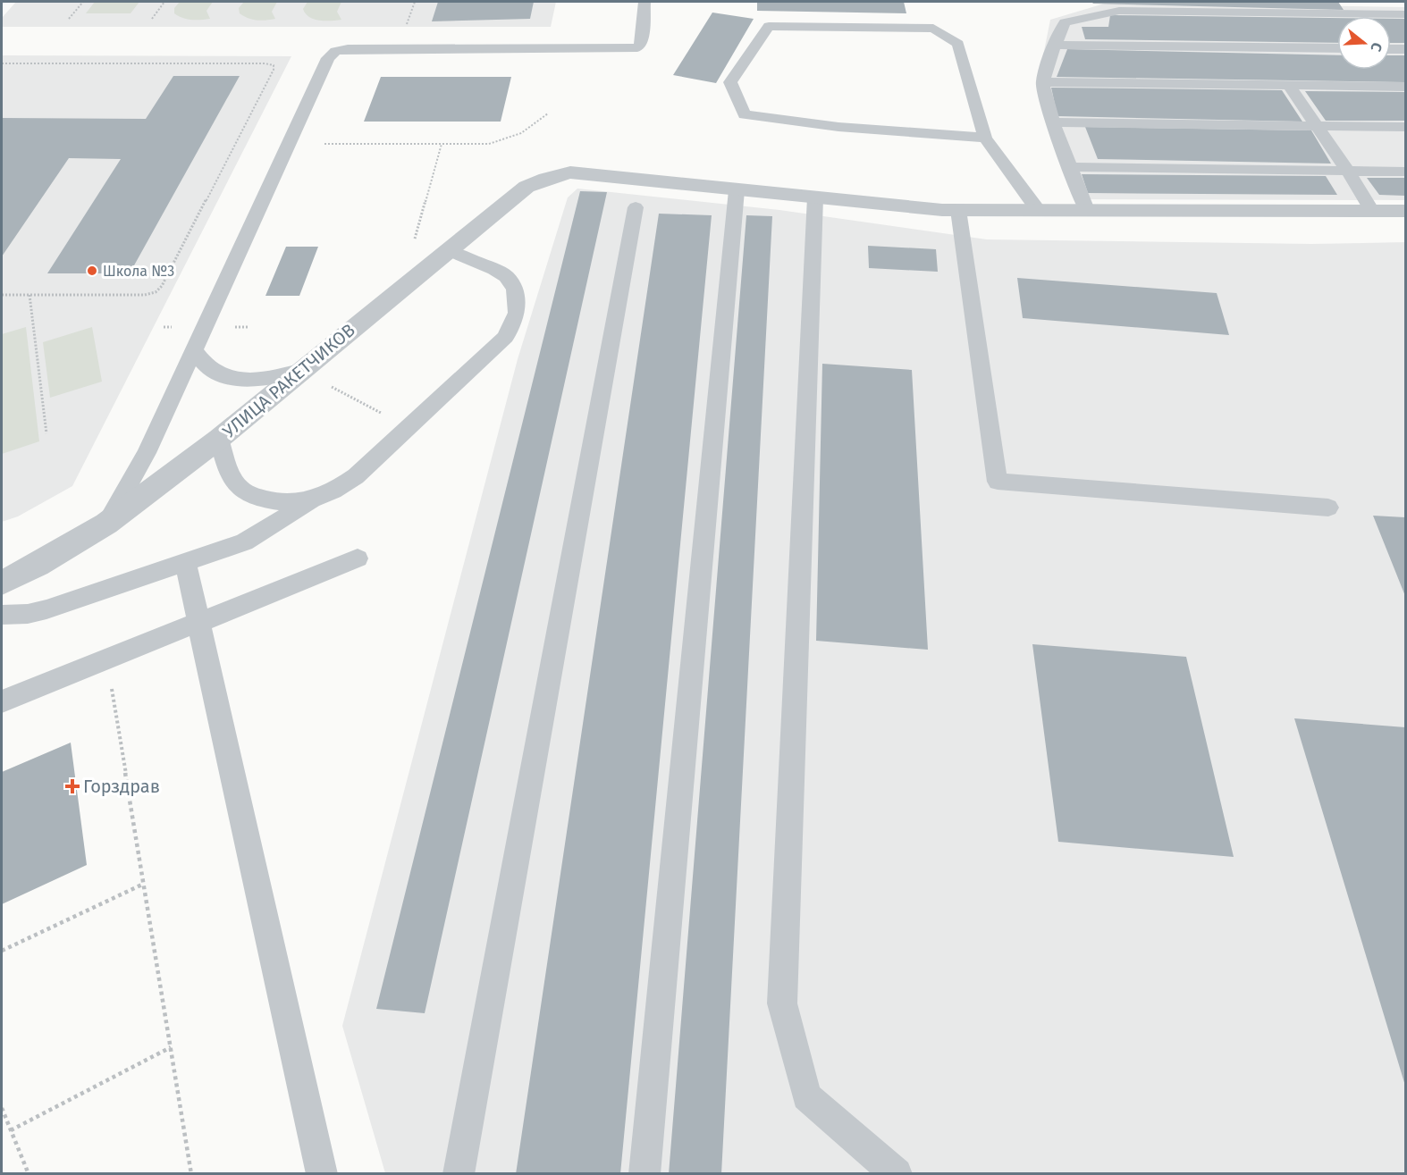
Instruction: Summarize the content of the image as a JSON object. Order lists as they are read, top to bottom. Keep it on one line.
{"streets":{"street":["УЛИЦА РАКЕТЧИКОВ"]},"places":{"other":["Школа №3"],"health":["Горздрав"]},"north":"right"}
